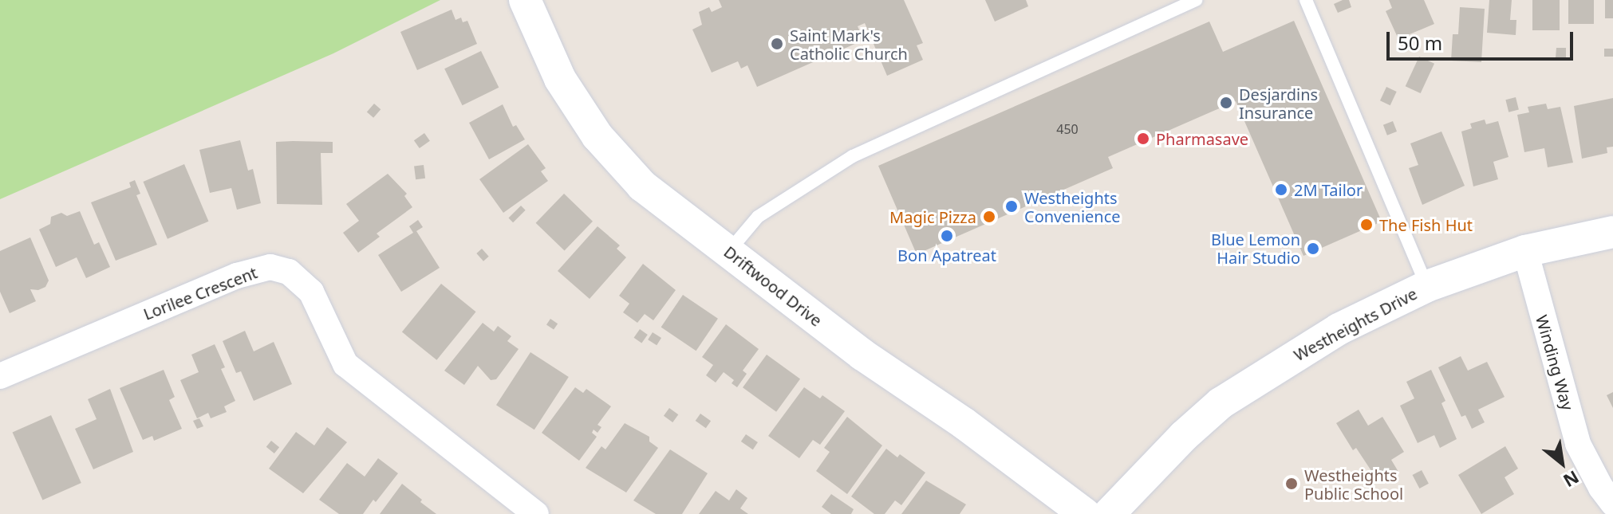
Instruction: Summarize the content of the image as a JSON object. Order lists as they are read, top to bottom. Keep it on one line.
{"streets":{"street":["Driftwood Drive","Lorilee Crescent","Westheights Drive","Winding Way"]},"crossings":[["Westheights Drive","Winding Way"]],"places":["Saint Mark's Catholic Church","Desjardins Insurance","Pharmasave","2M Tailor","Westheights Convenience","Magic Pizza","The Fish Hut","Bon Apatreat","Blue Lemon Hair Studio","Westheights Public School"],"house_numbers":["450"],"scale_bar":"50 m","north":"bottom right"}
